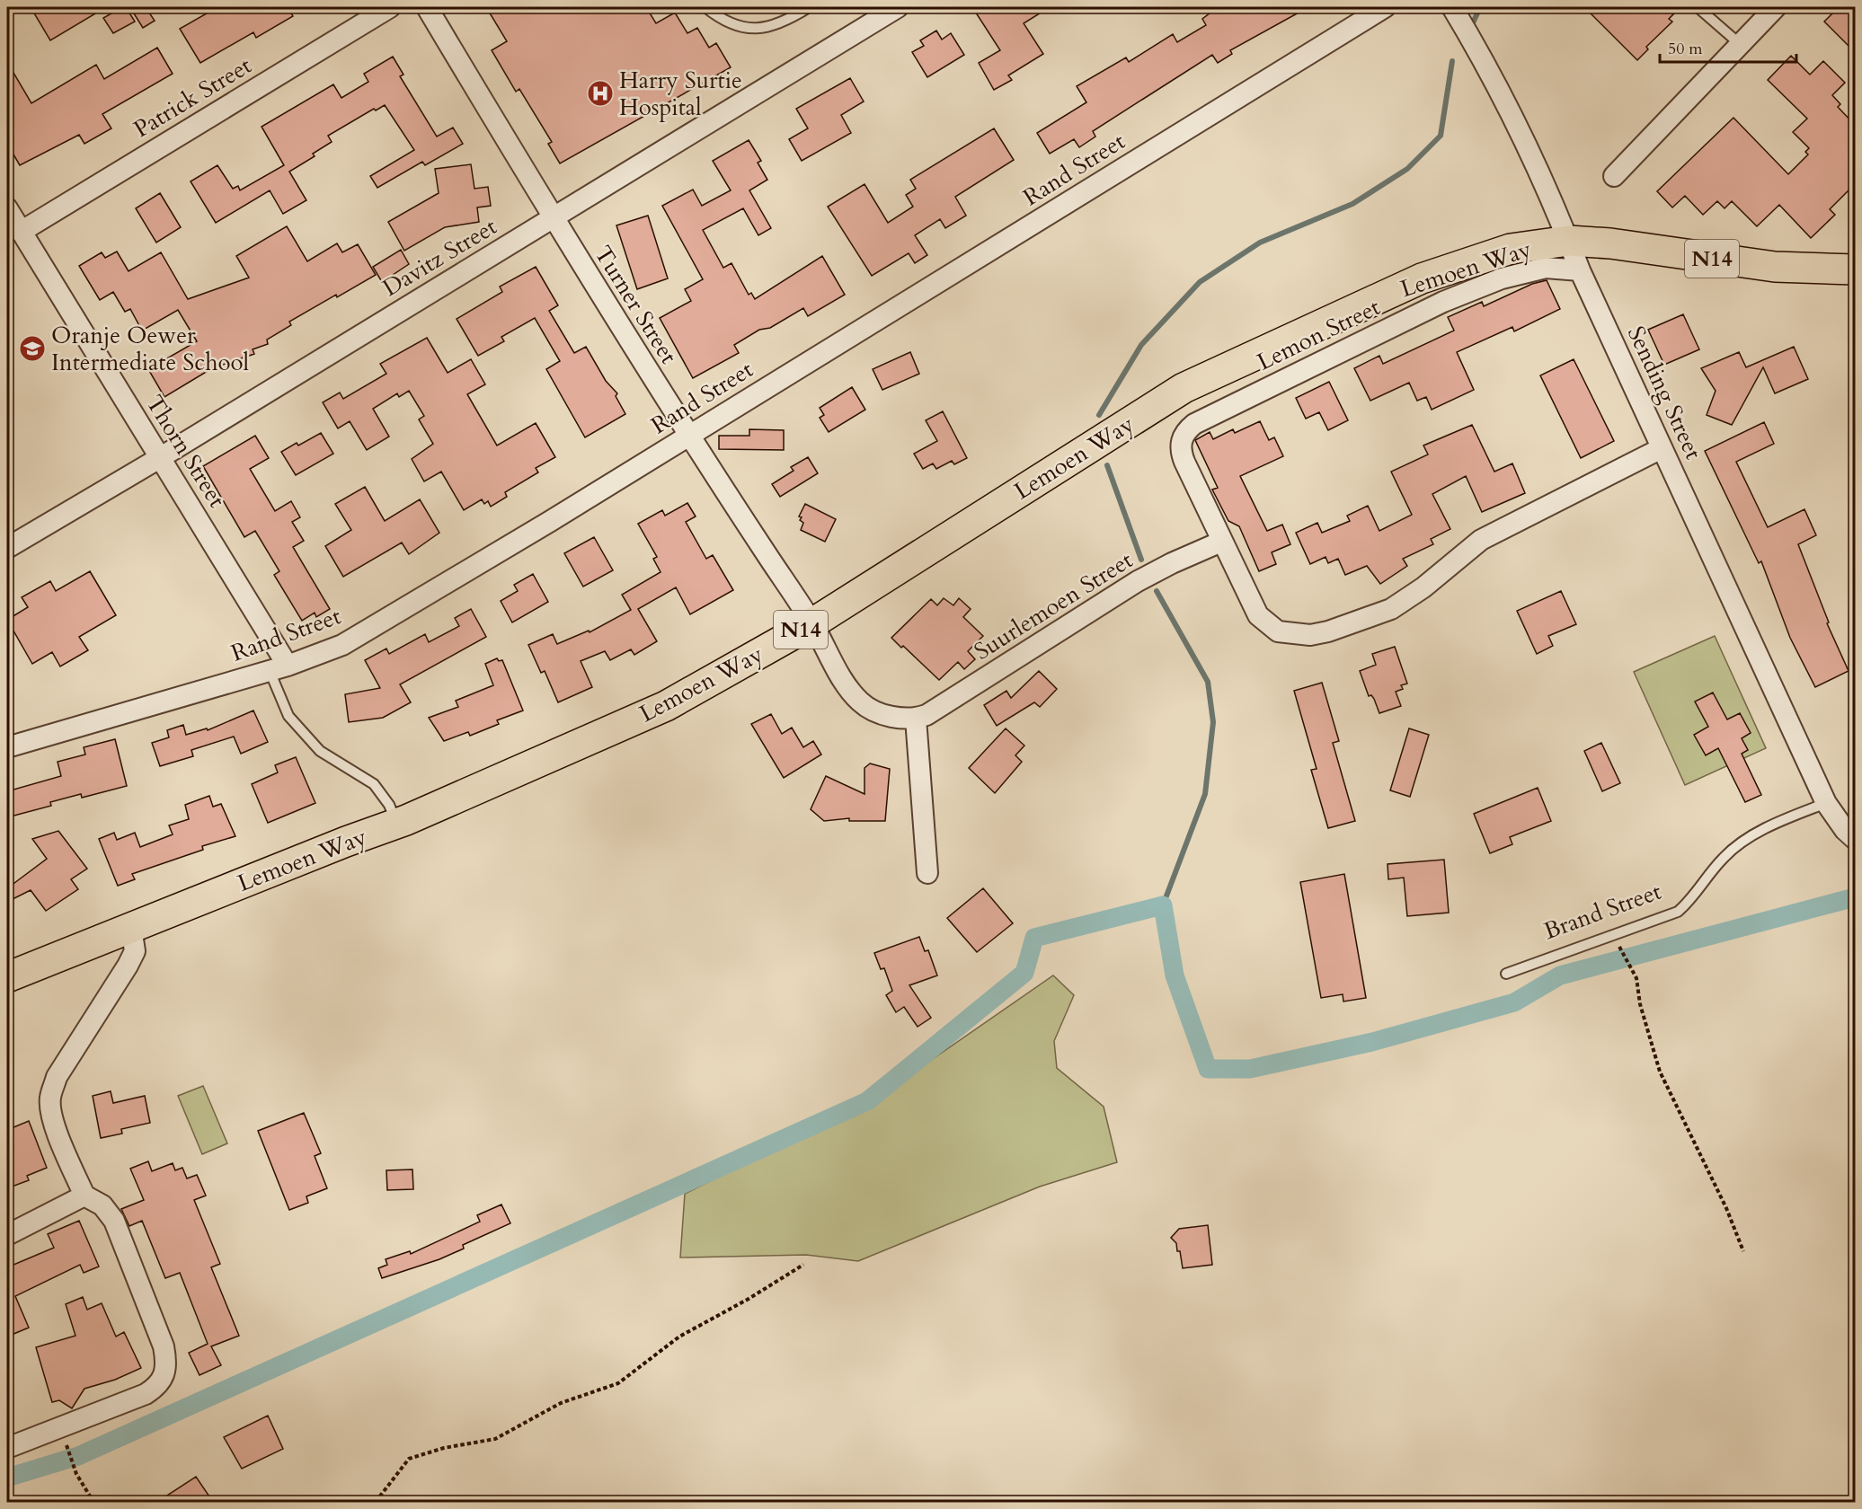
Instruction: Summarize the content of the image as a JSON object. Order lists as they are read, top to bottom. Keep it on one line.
{"streets":{"highway":["N14","Lemoen Way"],"street":["Patrick Street","Rand Street","Davitz Street","Turner Street","Lemon Street","Sending Street","Thorn Street","Suurlemoen Street"],"lane":["Brand Street"]},"crossings":[["Patrick Street","Thorn Street"],["Rand Street","Turner Street"],["Rand Street","Thorn Street"],["Davitz Street","Turner Street"],["Davitz Street","Thorn Street"],["N14","Lemoen Way"],["N14","Sending Street"],["Lemoen Way","Turner Street"],["Lemoen Way","Sending Street"],["Lemon Street","Sending Street"],["Lemon Street","Suurlemoen Street"],["Sending Street","Brand Street"]],"places":{"hospital":["Harry Surtie Hospital"],"school or university":["Oranje Oewer Intermediate School"]},"scale_bar":"50 m"}
